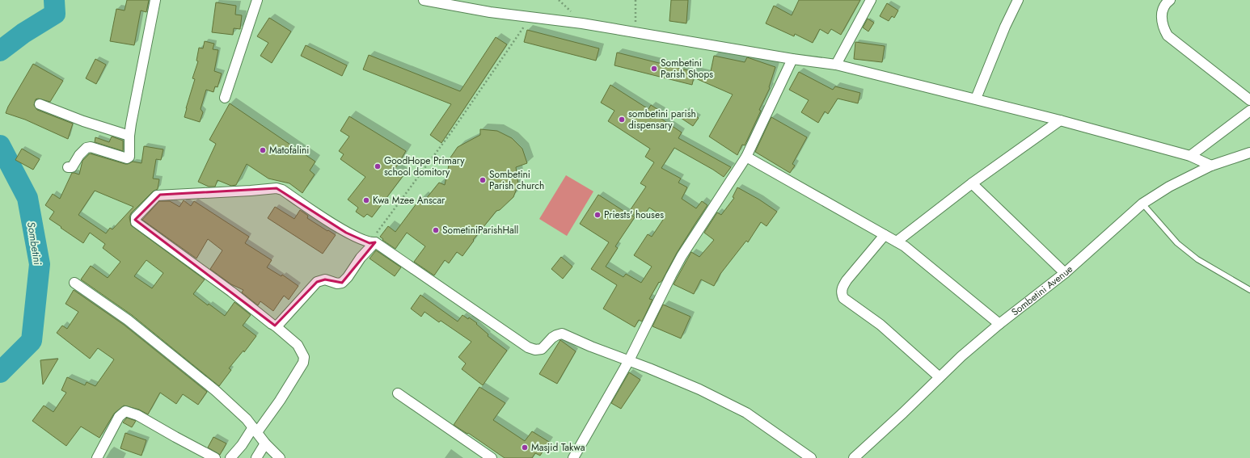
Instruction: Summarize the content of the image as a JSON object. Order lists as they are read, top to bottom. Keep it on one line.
{"streets":{"street":["Sombetini Avenue"]},"water":["Sombetini"],"places":["Sombetini Parish Shops","sombetini parish dispensary","Matofalini","GoodHope Primary school domitory","Sombetini Parish church","Kwa Mzee Anscar","Priests' houses","SometiniParishHall","Masjid Takwa"]}
